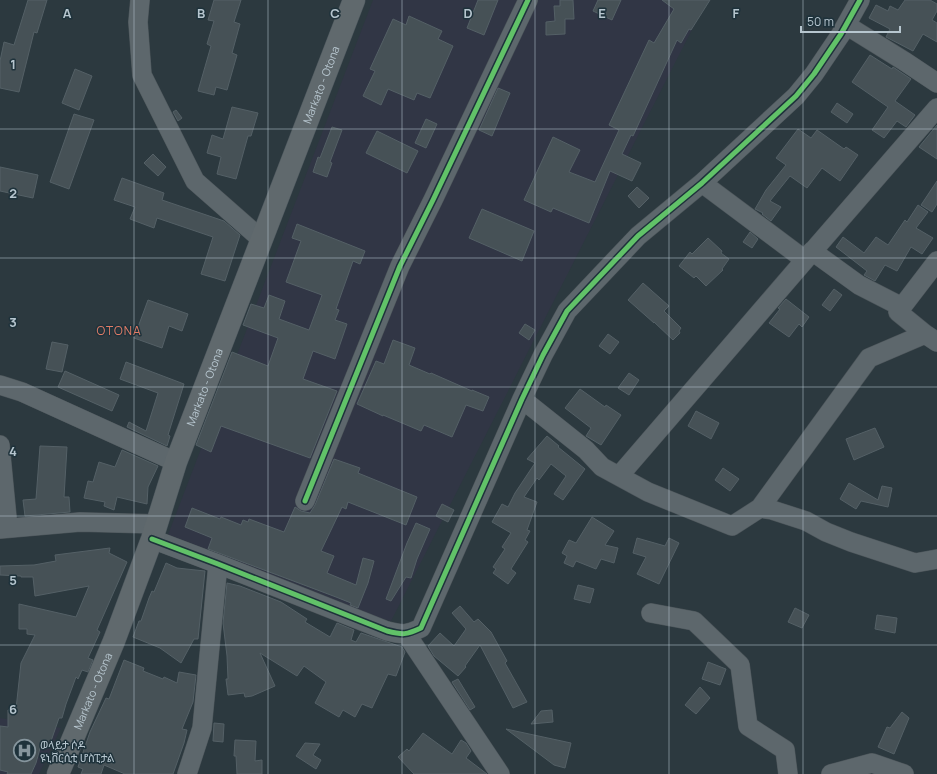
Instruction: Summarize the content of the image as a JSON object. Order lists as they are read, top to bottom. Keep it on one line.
{"streets":{"main road":["Markato - Otona"]},"districts":["OTONA"],"places":{"hospital":["ወላይታ ሶዶ ዩኒቨርሲቲ ሆስፒታል"]},"scale_bar":"50 m","grid":{"columns":["A","B","C","D","E","F"],"rows":["1","2","3","4","5","6"]}}
